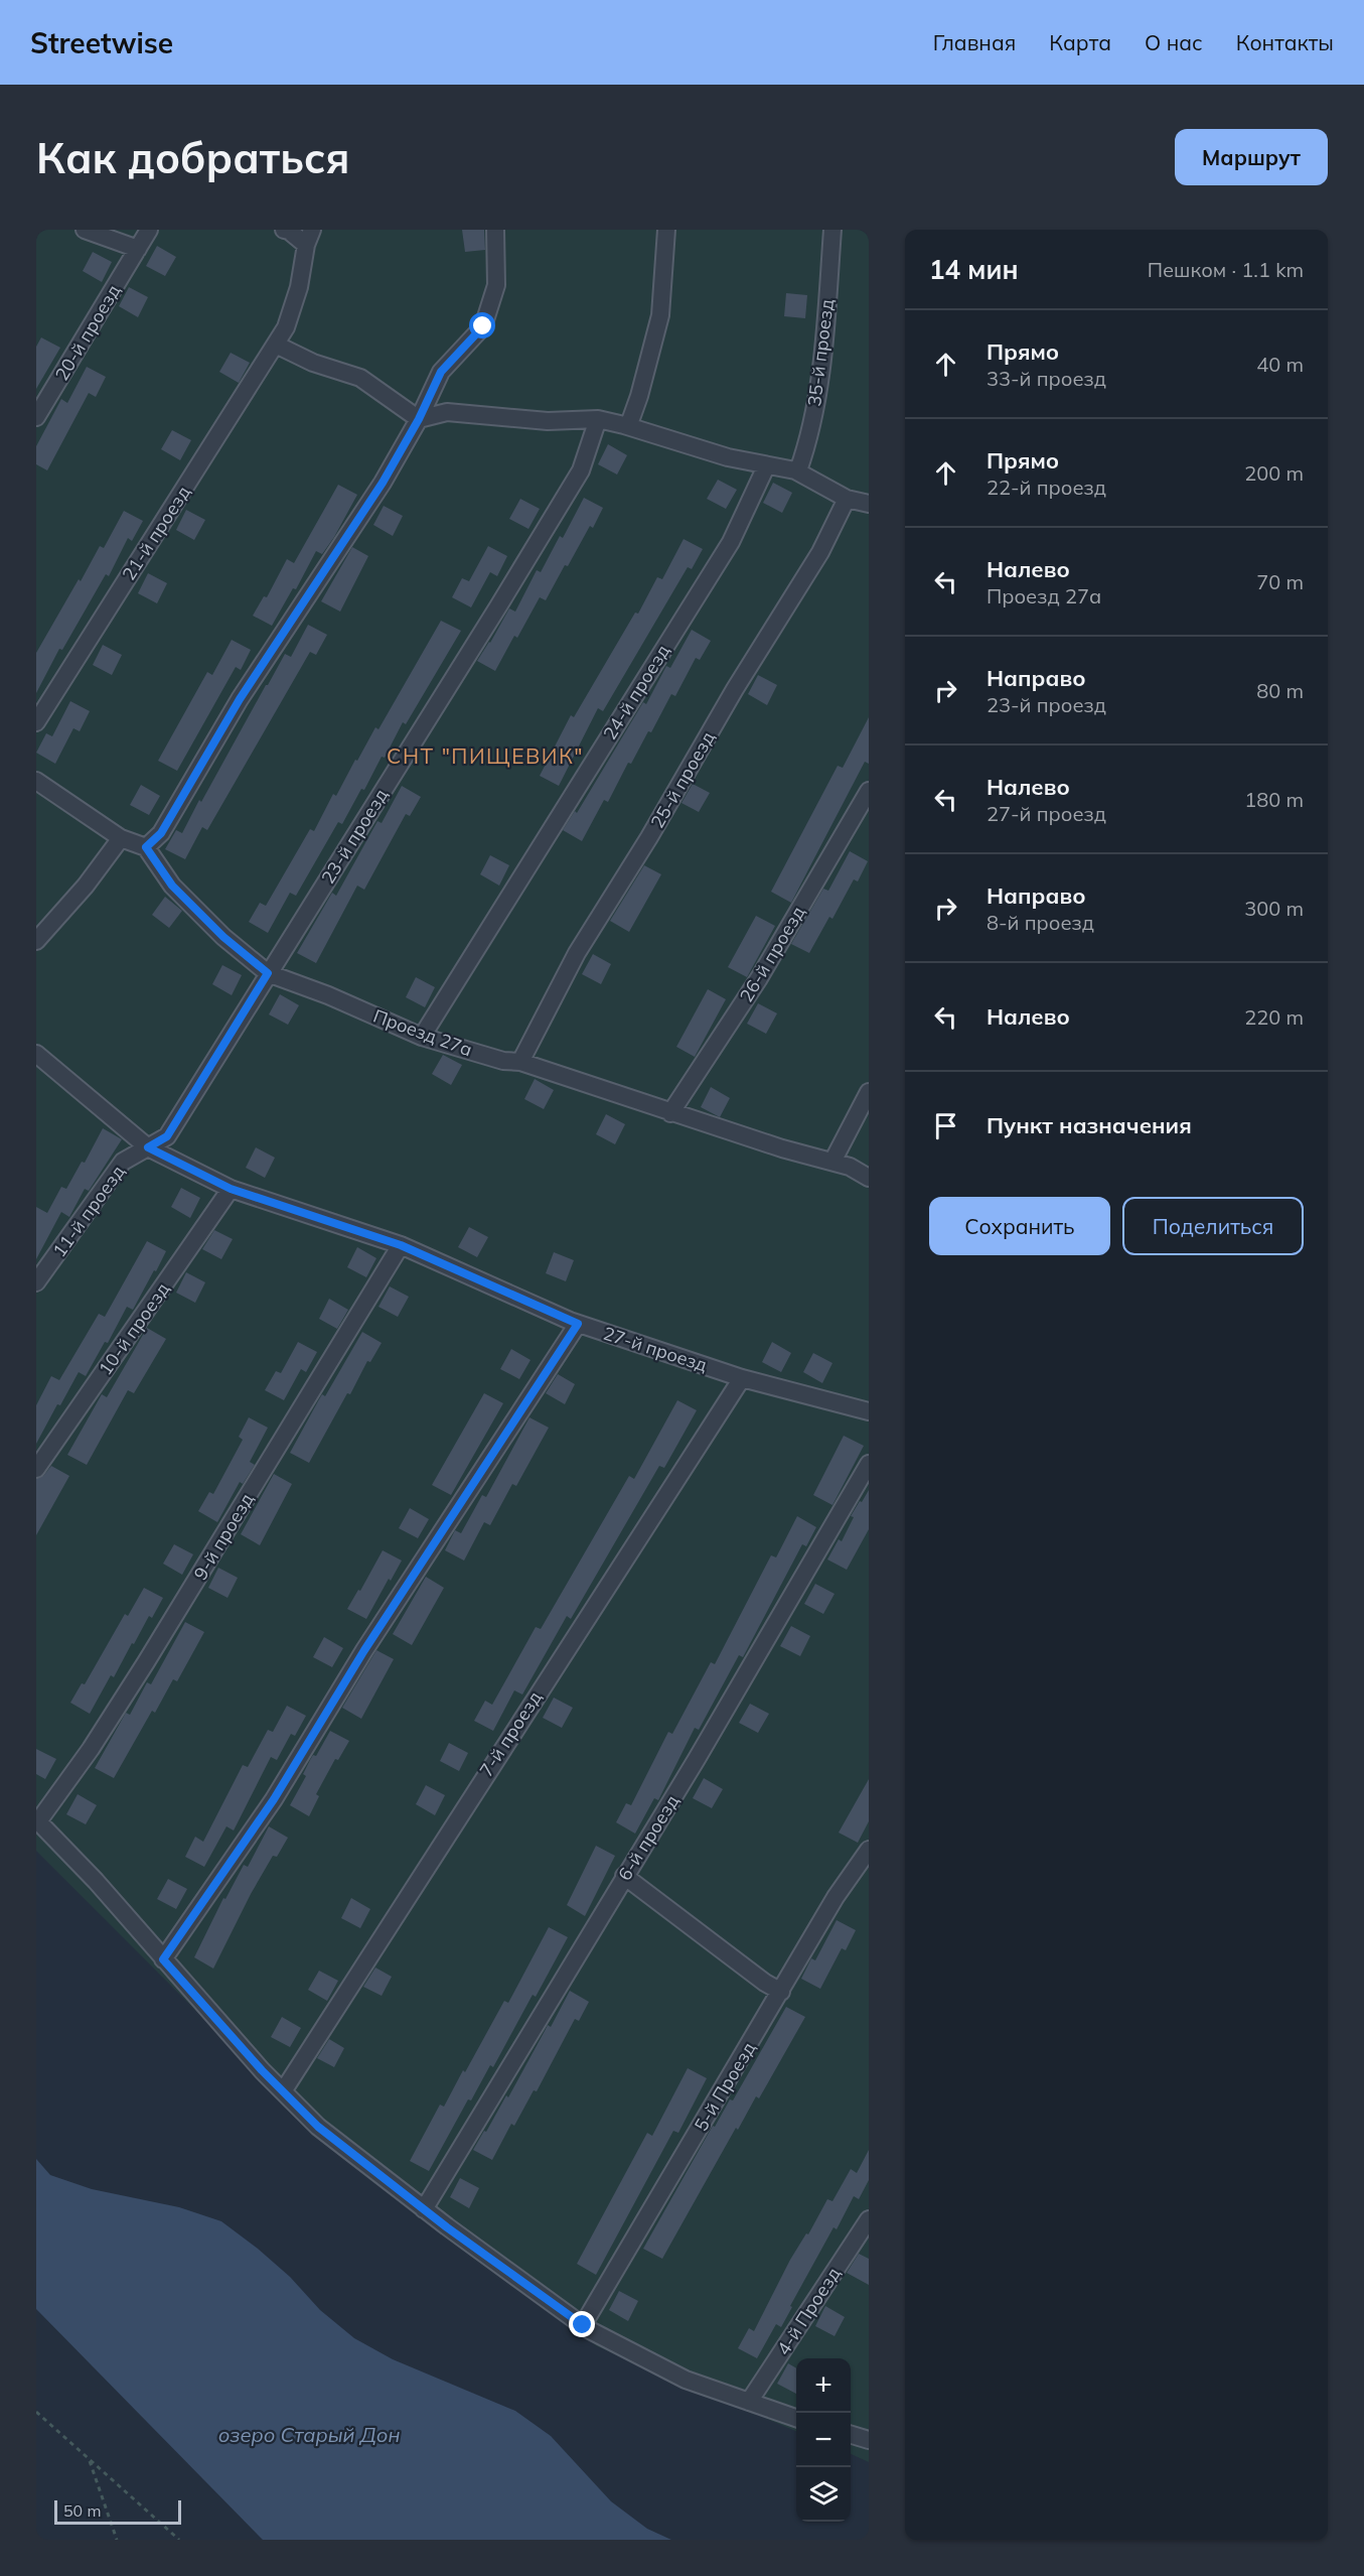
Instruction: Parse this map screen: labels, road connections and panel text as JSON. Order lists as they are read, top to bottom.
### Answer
{
  "streets": {
    "street": [
      "20-й проезд",
      "35-й проезд",
      "21-й проезд",
      "24-й проезд",
      "25-й проезд",
      "23-й проезд",
      "26-й проезд",
      "Проезд 27а",
      "11-й проезд",
      "10-й проезд",
      "27-й проезд",
      "9-й проезд",
      "7-й проезд",
      "6-й проезд",
      "5-й Проезд",
      "4-й Проезд"
    ]
  },
  "crossings": [
    ["24-й проезд", "Проезд 27а"],
    ["25-й проезд", "Проезд 27а"],
    ["23-й проезд", "Проезд 27а"],
    ["23-й проезд", "11-й проезд"],
    ["23-й проезд", "27-й проезд"],
    ["26-й проезд", "Проезд 27а"],
    ["11-й проезд", "27-й проезд"],
    ["10-й проезд", "27-й проезд"],
    ["27-й проезд", "9-й проезд"],
    ["27-й проезд", "7-й проезд"]
  ],
  "districts": ["СНТ \"ПИЩЕВИК\""],
  "water": ["озеро Старый Дон"],
  "scale_bar": "50 m",
  "page": {
    "header": "Streetwise",
    "nav": [
      "Главная",
      "Карта",
      "О нас",
      "Контакты"
    ],
    "buttons": [
      "Маршрут",
      ["Сохранить", "Поделиться"]
    ],
    "title": "Как добраться",
    "heading": ["14 мин", "Пешком · 1.1 km"],
    "list": [
      ["Прямо", "33-й проезд", "40 m"],
      ["Прямо", "22-й проезд", "200 m"],
      ["Налево", "Проезд 27а", "70 m"],
      ["Направо", "23-й проезд", "80 m"],
      ["Налево", "27-й проезд", "180 m"],
      ["Направо", "8-й проезд", "300 m"],
      ["Налево", "220 m"],
      "Пункт назначения"
    ],
    "map_buttons": ["+", "−"],
    "scale": "50 m"
  }
}
